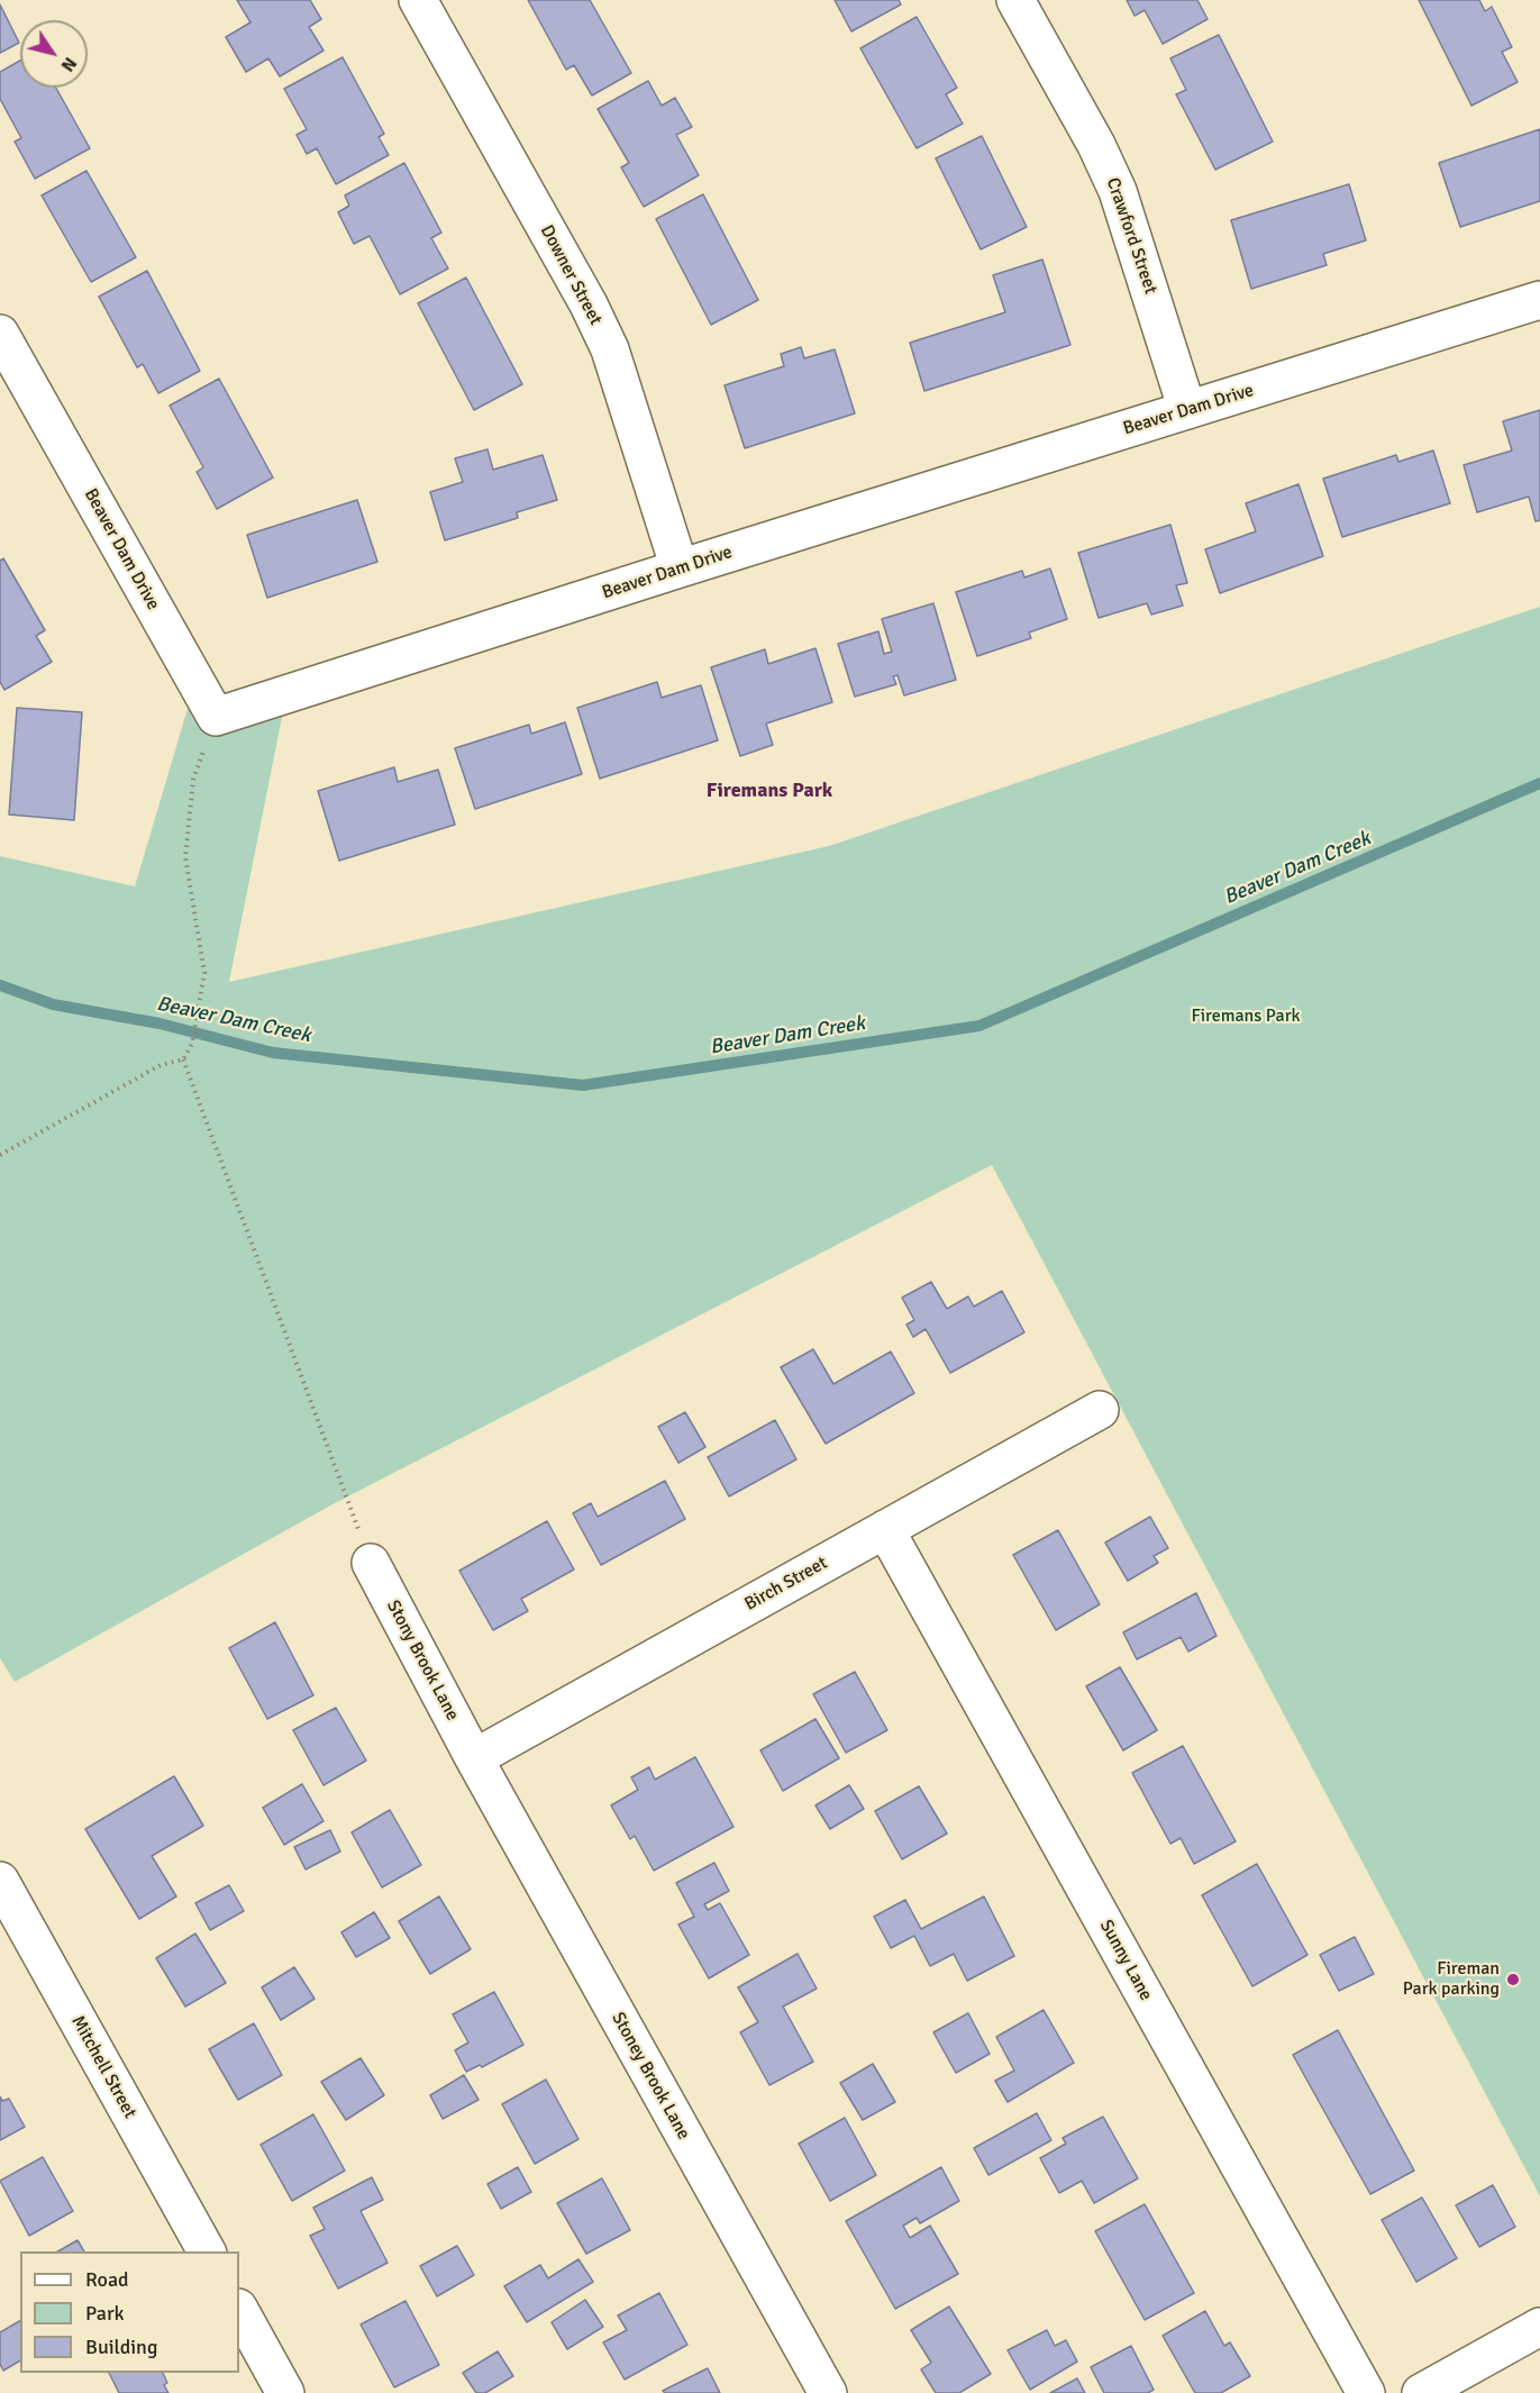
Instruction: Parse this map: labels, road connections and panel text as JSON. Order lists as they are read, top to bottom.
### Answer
{
  "streets": {
    "street": [
      "Crawford Street",
      "Downer Street",
      "Beaver Dam Drive",
      "Birch Street",
      "Stony Brook Lane",
      "Sunny Lane",
      "Mitchell Street",
      "Stoney Brook Lane"
    ]
  },
  "crossings": [
    ["Crawford Street", "Beaver Dam Drive"],
    ["Downer Street", "Beaver Dam Drive"],
    ["Birch Street", "Stony Brook Lane"],
    ["Birch Street", "Sunny Lane"],
    ["Birch Street", "Stoney Brook Lane"],
    ["Stony Brook Lane", "Stoney Brook Lane"]
  ],
  "districts": ["Firemans Park"],
  "water": ["Beaver Dam Creek"],
  "parks": ["Firemans Park"],
  "places": ["Fireman Park parking"],
  "legend": ["Road", "Park", "Building"],
  "north": "bottom right"
}
